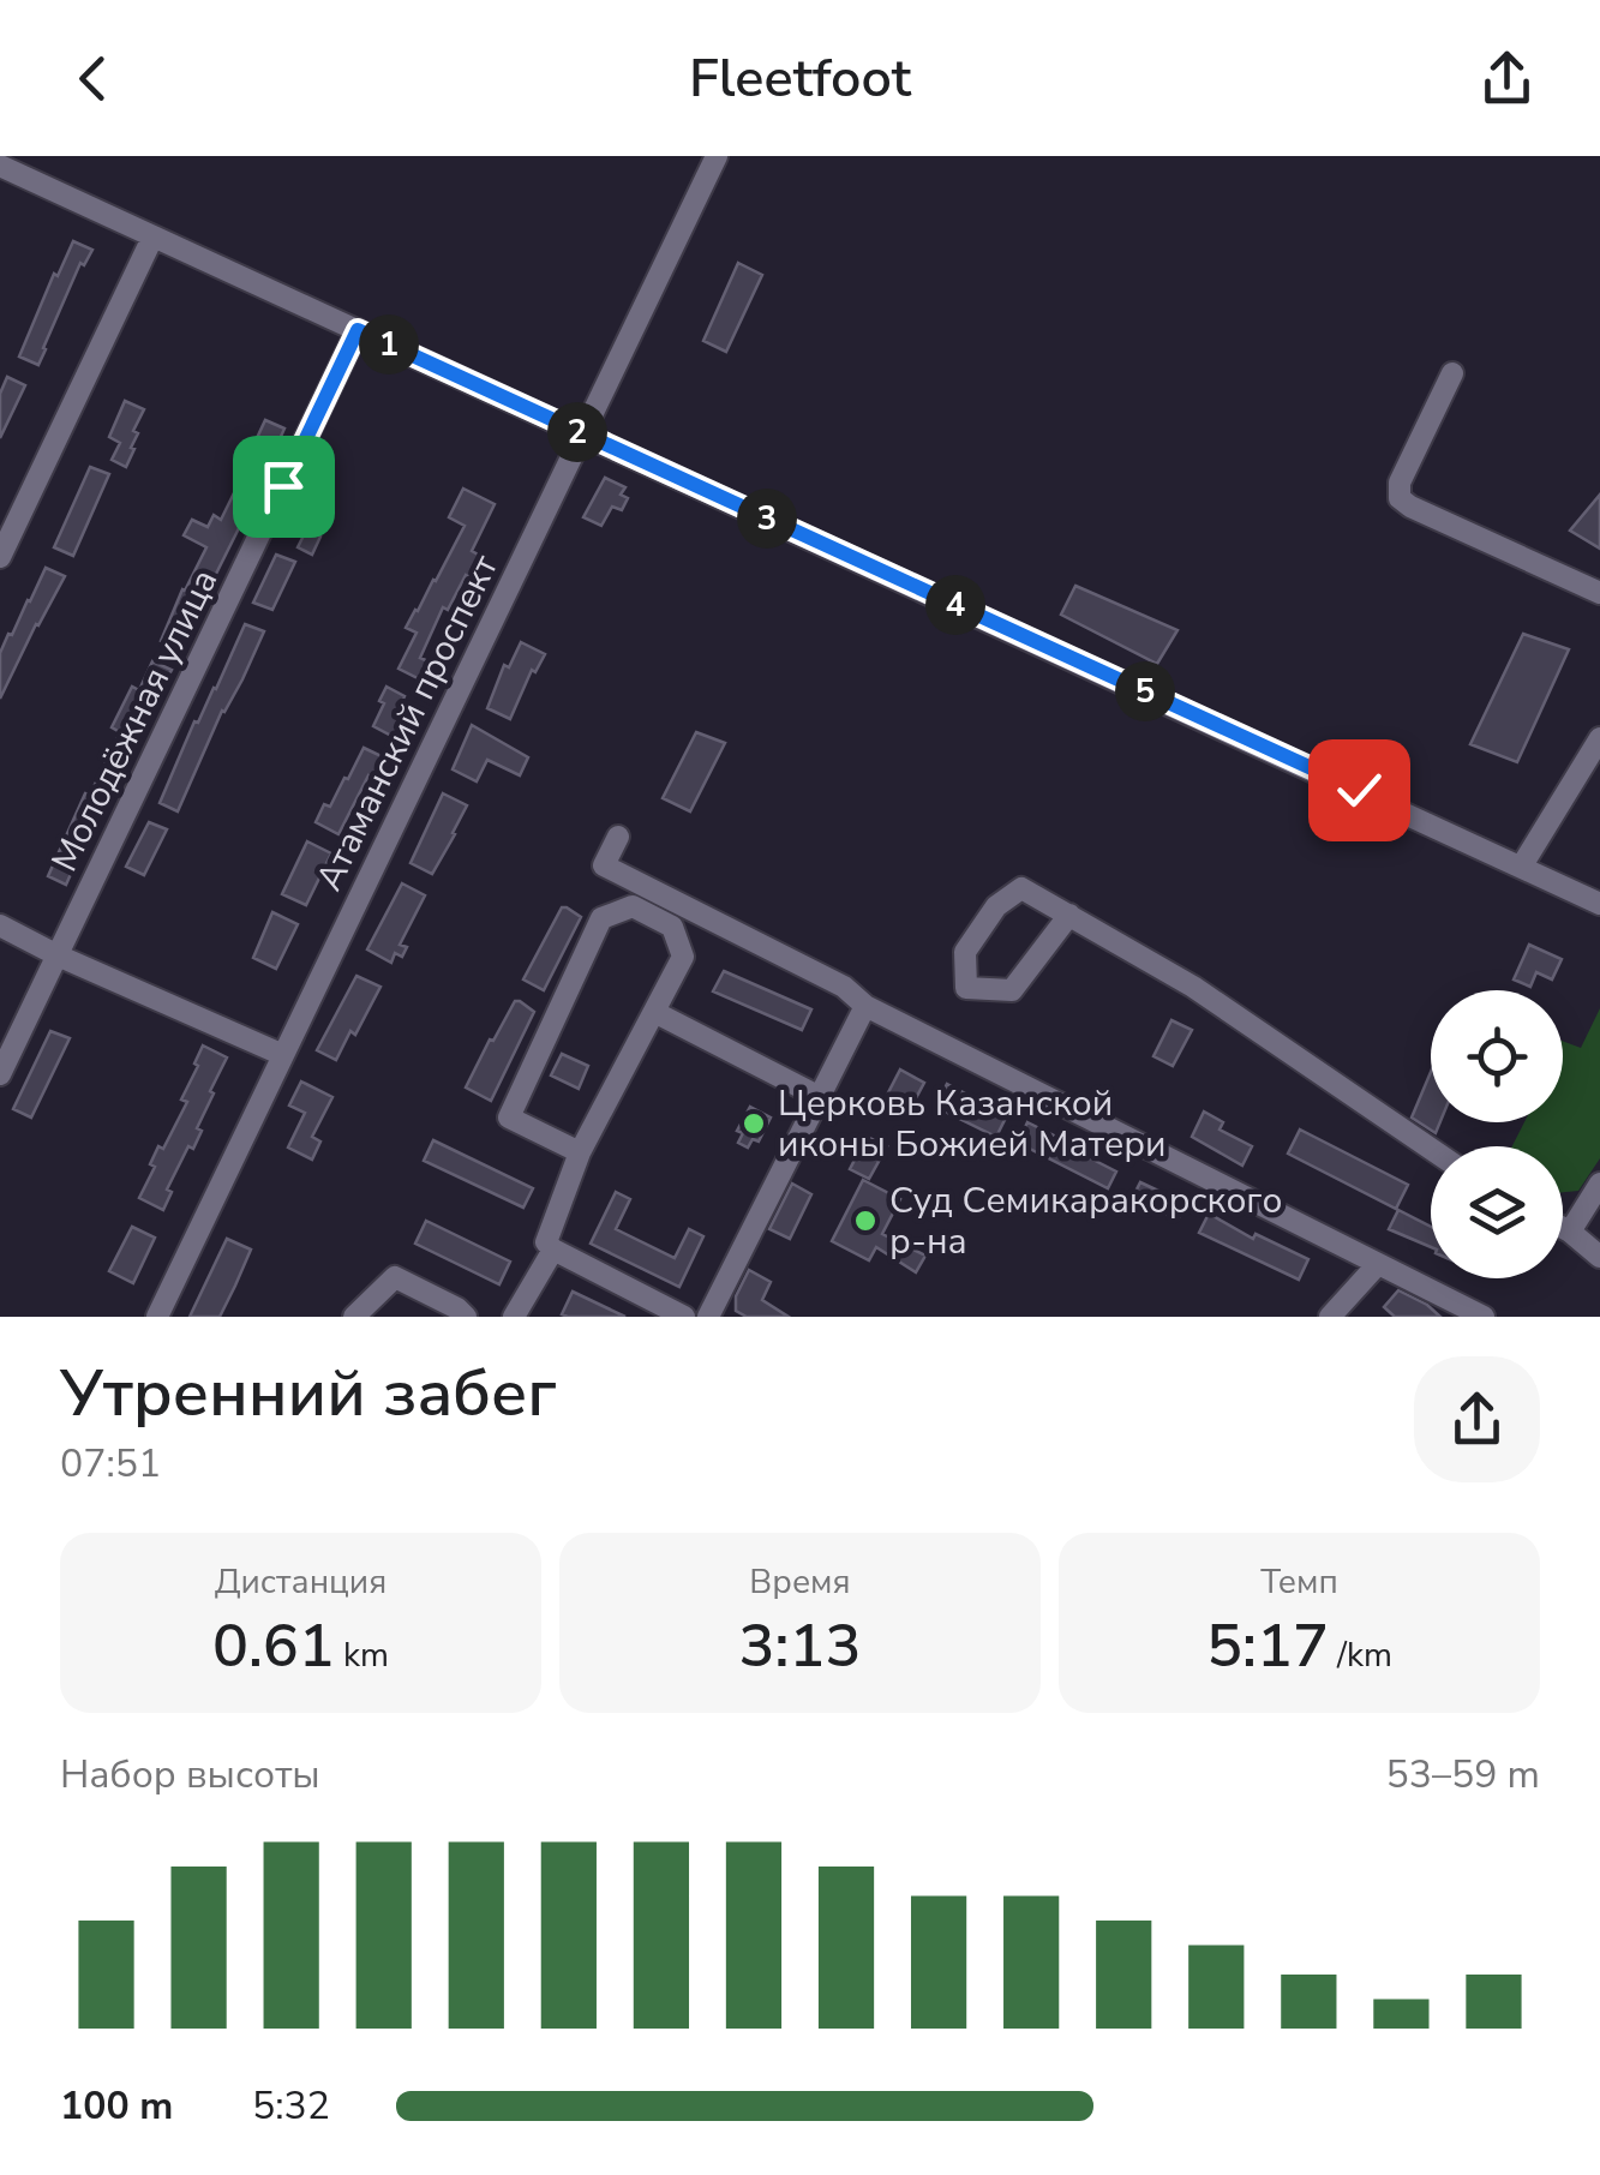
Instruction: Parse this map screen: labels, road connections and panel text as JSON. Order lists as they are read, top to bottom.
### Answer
{
  "streets": {
    "street": ["Молодёжная улица", "Атаманский проспект"]
  },
  "places": ["Церковь Казанской иконы Божией Матери", "Суд Семикаракорского р-на"],
  "page": {
    "header": "Fleetfoot",
    "pins": [
      "1",
      "2",
      "3",
      "4",
      "5"
    ],
    "heading": ["Утренний забег", "07:51"],
    "stats": [
      ["Дистанция", "0.61 km"],
      ["Время", "3:13"],
      ["Темп", "5:17 /km"]
    ],
    "chart": ["Набор высоты", "53–59 m"],
    "list": [
      {
        "name": "100 m",
        "note": "5:32"
      }
    ]
  }
}
